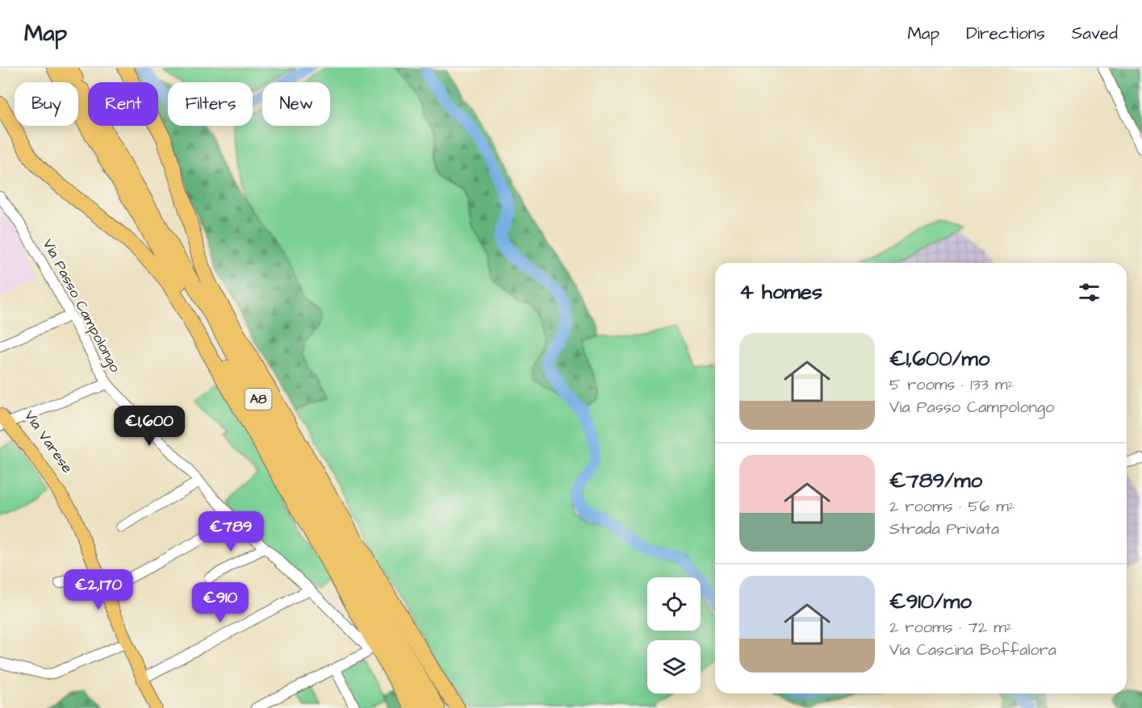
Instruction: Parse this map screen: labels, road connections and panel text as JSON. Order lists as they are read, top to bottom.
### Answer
{
  "streets": {
    "highway": ["A8"],
    "main road": ["Via Varese"],
    "street": ["Via Passo Campolongo"]
  },
  "page": {
    "header": "Map",
    "nav": ["Map", "Directions", "Saved"],
    "chip": [
      "Buy",
      "Rent",
      "Filters",
      "New"
    ],
    "heading": "4 homes",
    "list": [
      {
        "name": "€1,600/mo",
        "note": "5 rooms · 133 m² · Via Passo Campolongo"
      },
      {
        "name": "€789/mo",
        "note": "2 rooms · 56 m² · Strada Privata"
      },
      {
        "name": "€910/mo",
        "note": "2 rooms · 72 m² · Via Cascina Boffalora"
      }
    ],
    "price": [
      "€1,600",
      "€789",
      "€2,170",
      "€910"
    ]
  }
}
